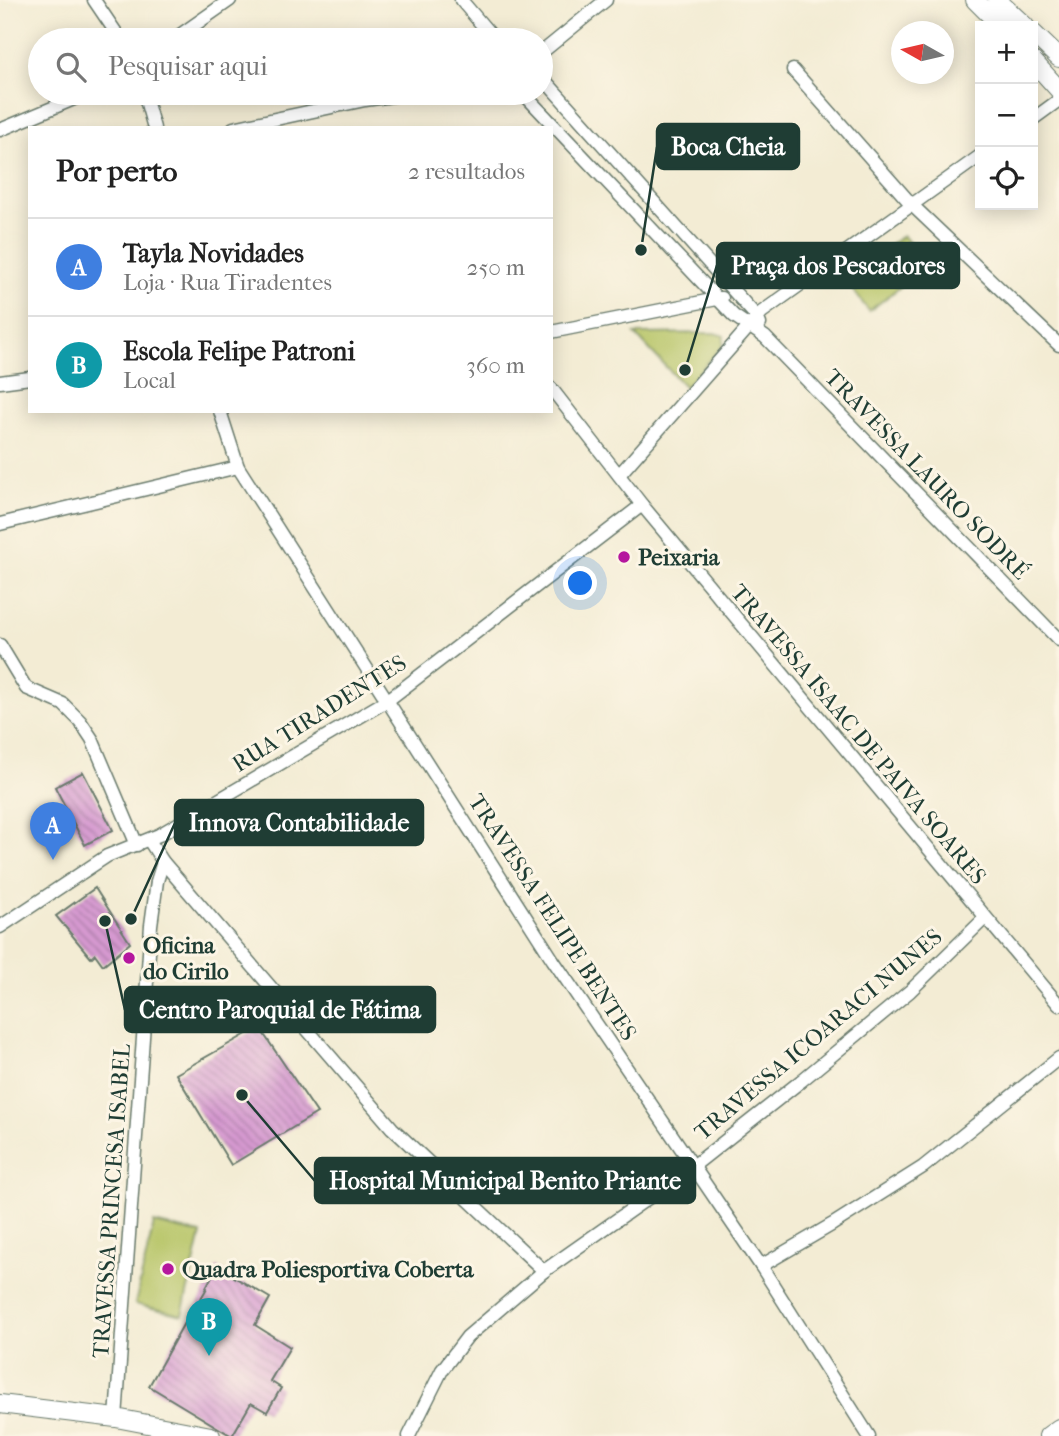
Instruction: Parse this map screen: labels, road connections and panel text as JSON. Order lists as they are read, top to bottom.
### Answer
{
  "streets": {
    "street": [
      "TRAVESSA LAURO SODRÉ",
      "RUA TIRADENTES",
      "TRAVESSA ISAAC DE PAIVA SOARES",
      "TRAVESSA FELIPE BENTES",
      "TRAVESSA ICOARACI NUNES",
      "TRAVESSA PRINCESA ISABEL"
    ]
  },
  "crossings": [
    ["RUA TIRADENTES", "TRAVESSA ISAAC DE PAIVA SOARES"],
    ["RUA TIRADENTES", "TRAVESSA FELIPE BENTES"],
    ["TRAVESSA ISAAC DE PAIVA SOARES", "TRAVESSA ICOARACI NUNES"],
    ["TRAVESSA FELIPE BENTES", "TRAVESSA ICOARACI NUNES"]
  ],
  "places": [
    "Boca Cheia",
    "Praça dos Pescadores",
    "Peixaria",
    "Innova Contabilidade",
    "Centro Paroquial de Fátima",
    "Oficina do Cirilo",
    "Hospital Municipal Benito Priante",
    "Quadra Poliesportiva Coberta"
  ],
  "north": "left",
  "page": {
    "map_buttons": ["+", "−"],
    "search": "Pesquisar aqui",
    "heading": ["Por perto", "2 resultados"],
    "list": [
      {
        "mark": "A",
        "name": "Tayla Novidades",
        "note": "Loja · Rua Tiradentes",
        "value": "250 m"
      },
      {
        "mark": "B",
        "name": "Escola Felipe Patroni",
        "note": "Local",
        "value": "360 m"
      }
    ],
    "pins": ["A", "B"]
  }
}
